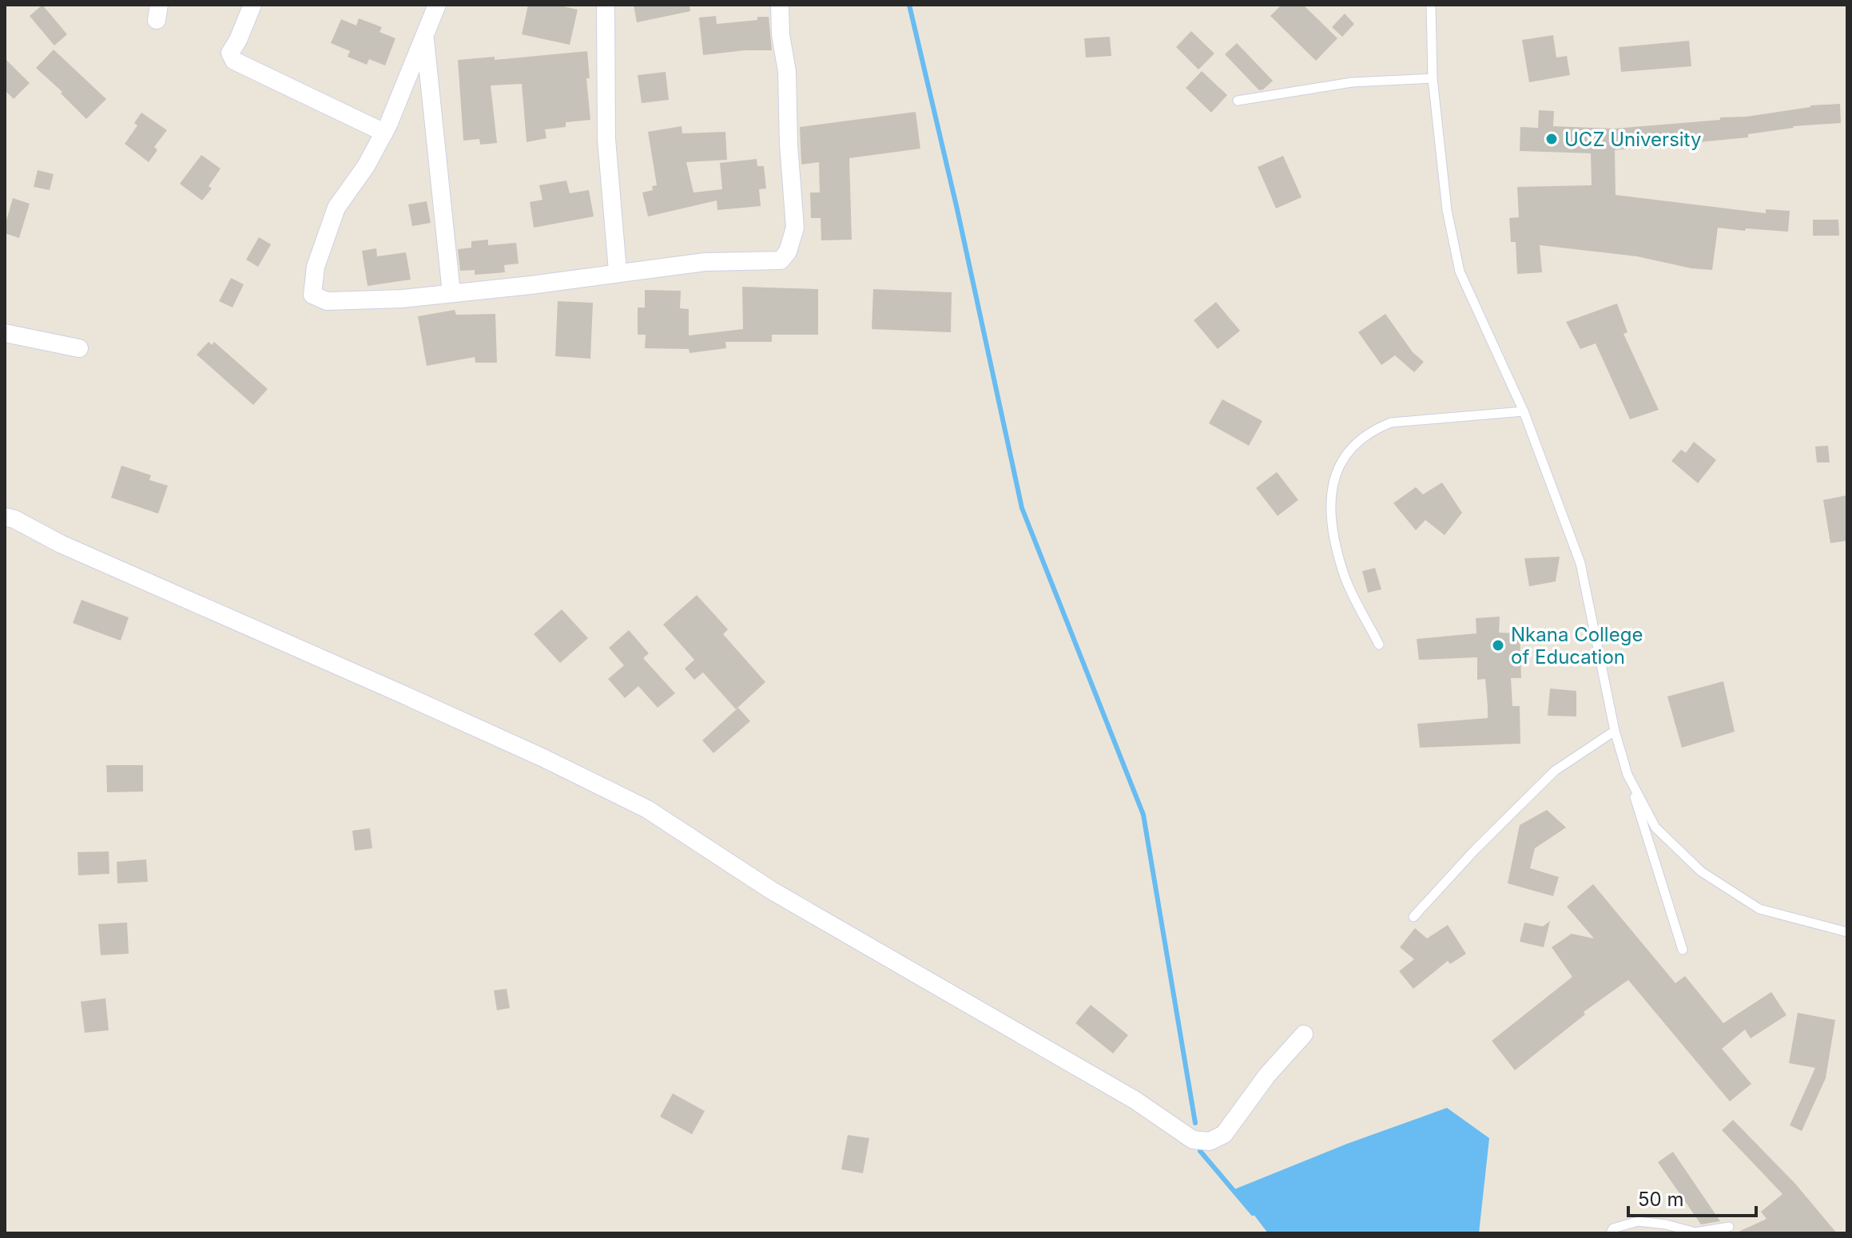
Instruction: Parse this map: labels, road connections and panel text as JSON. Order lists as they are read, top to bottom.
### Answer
{
  "places": ["UCZ University", "Nkana College of Education"],
  "scale_bar": "50 m"
}
